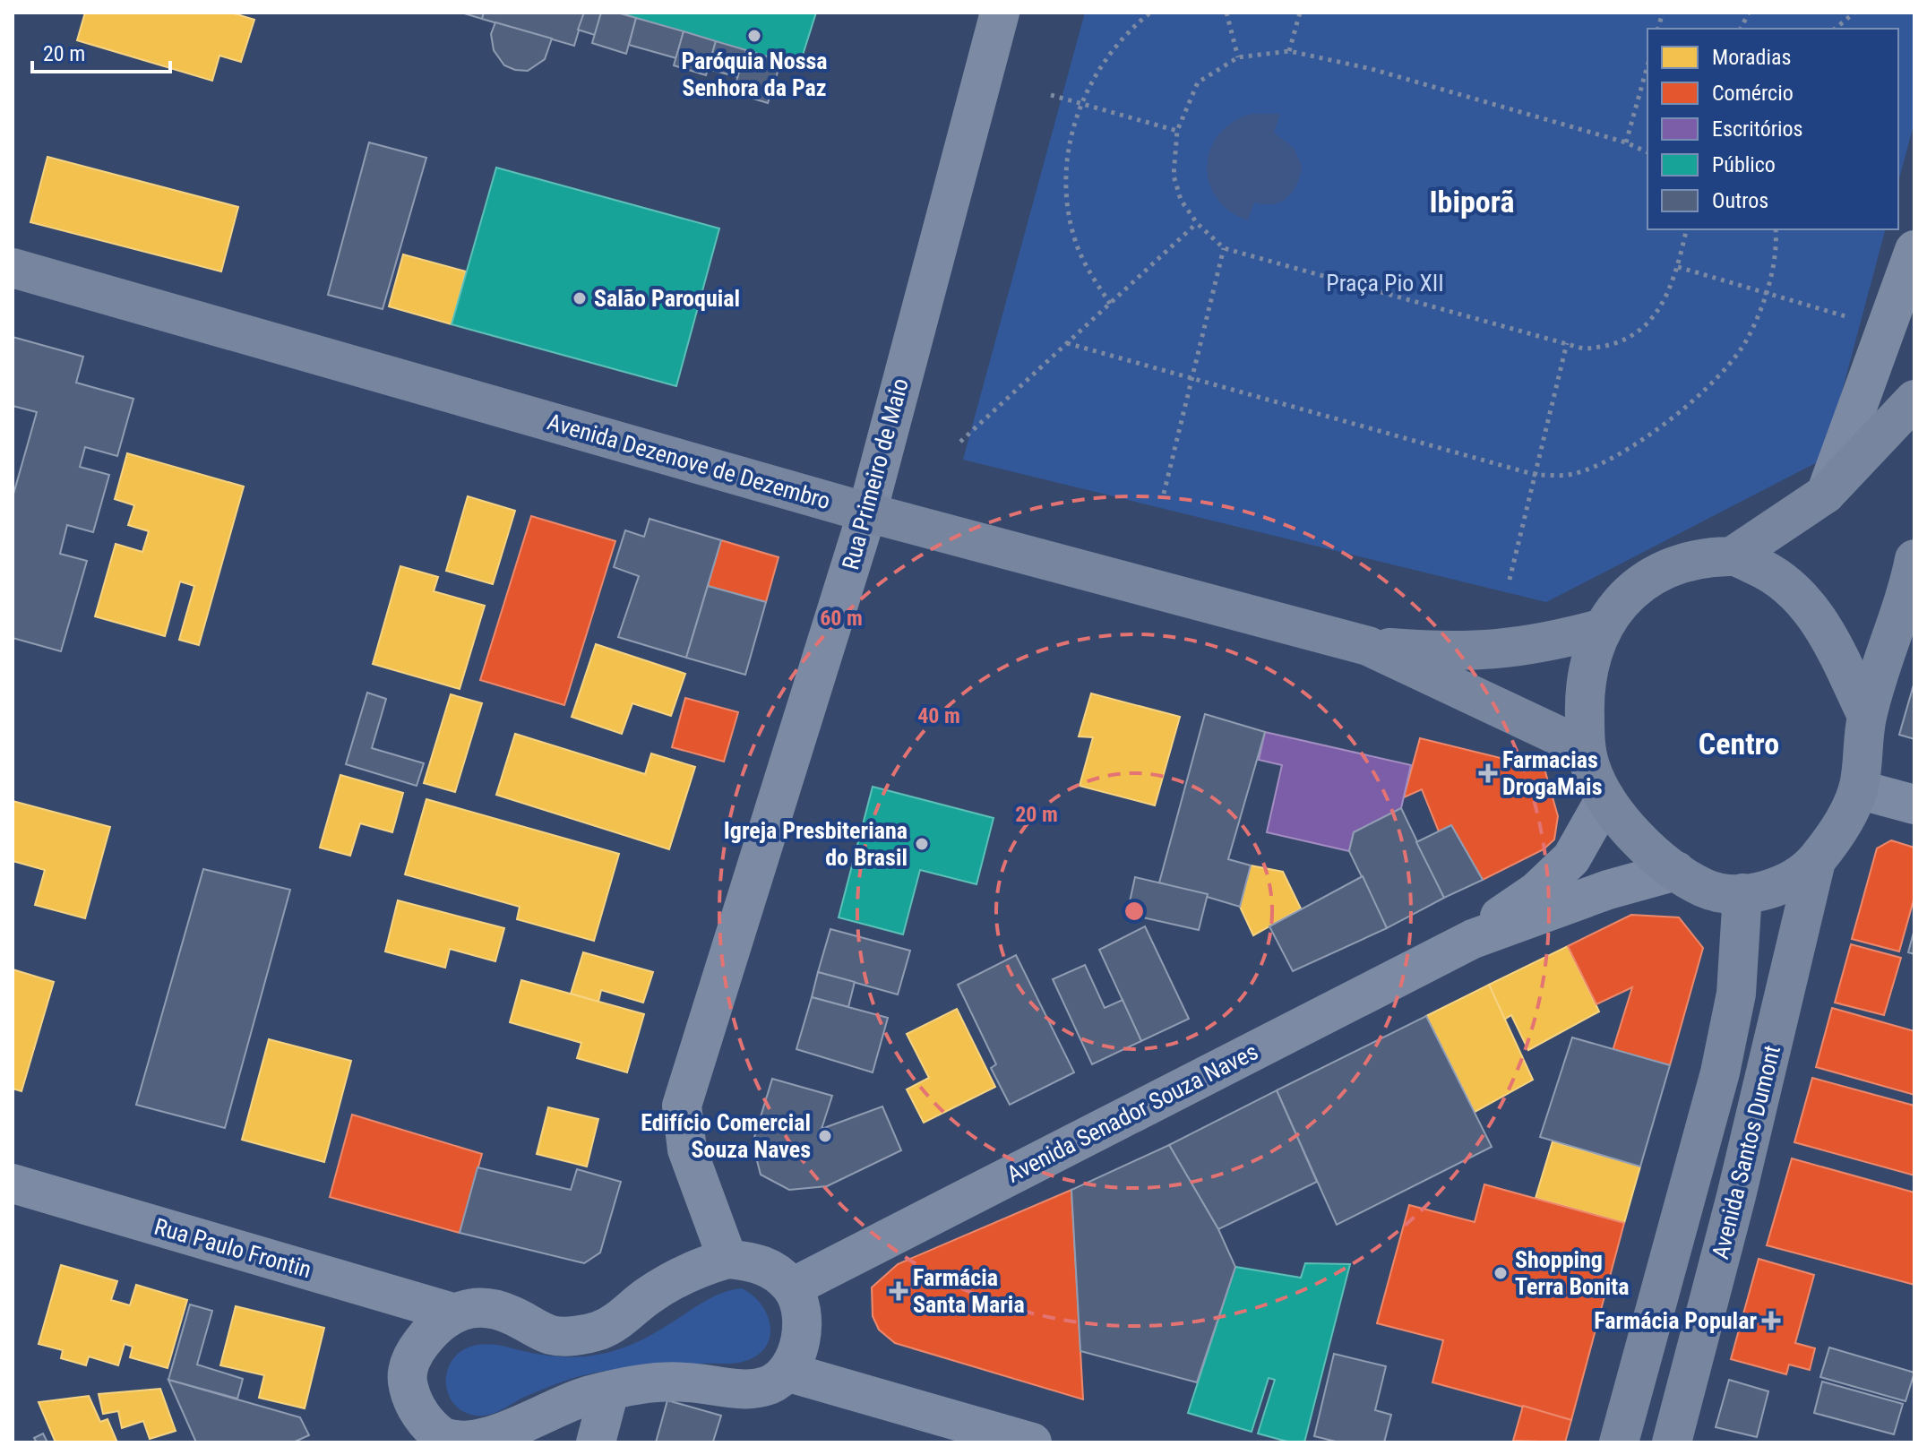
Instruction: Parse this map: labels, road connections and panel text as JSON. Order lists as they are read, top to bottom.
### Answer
{
  "streets": {
    "main road": ["Avenida Dezenove de Dezembro", "Avenida Santos Dumont"],
    "street": ["Rua Primeiro de Maio", "Avenida Senador Souza Naves", "Rua Paulo Frontin"]
  },
  "crossings": [
    ["Avenida Dezenove de Dezembro", "Rua Primeiro de Maio"]
  ],
  "districts": ["Ibiporã", "Centro"],
  "parks": ["Praça Pio XII"],
  "places": {
    "other": [
      "Paróquia Nossa Senhora da Paz",
      "Salão Paroquial",
      "Igreja Presbiteriana do Brasil",
      "Edifício Comercial Souza Naves",
      "Shopping Terra Bonita"
    ],
    "health": ["Farmacias DrogaMais", "Farmácia Santa Maria", "Farmácia Popular"]
  },
  "legend": [
    "Moradias",
    "Comércio",
    "Escritórios",
    "Público",
    "Outros"
  ],
  "scale_bar": "20 m",
  "rings": ["60 m", "40 m", "20 m"]
}
